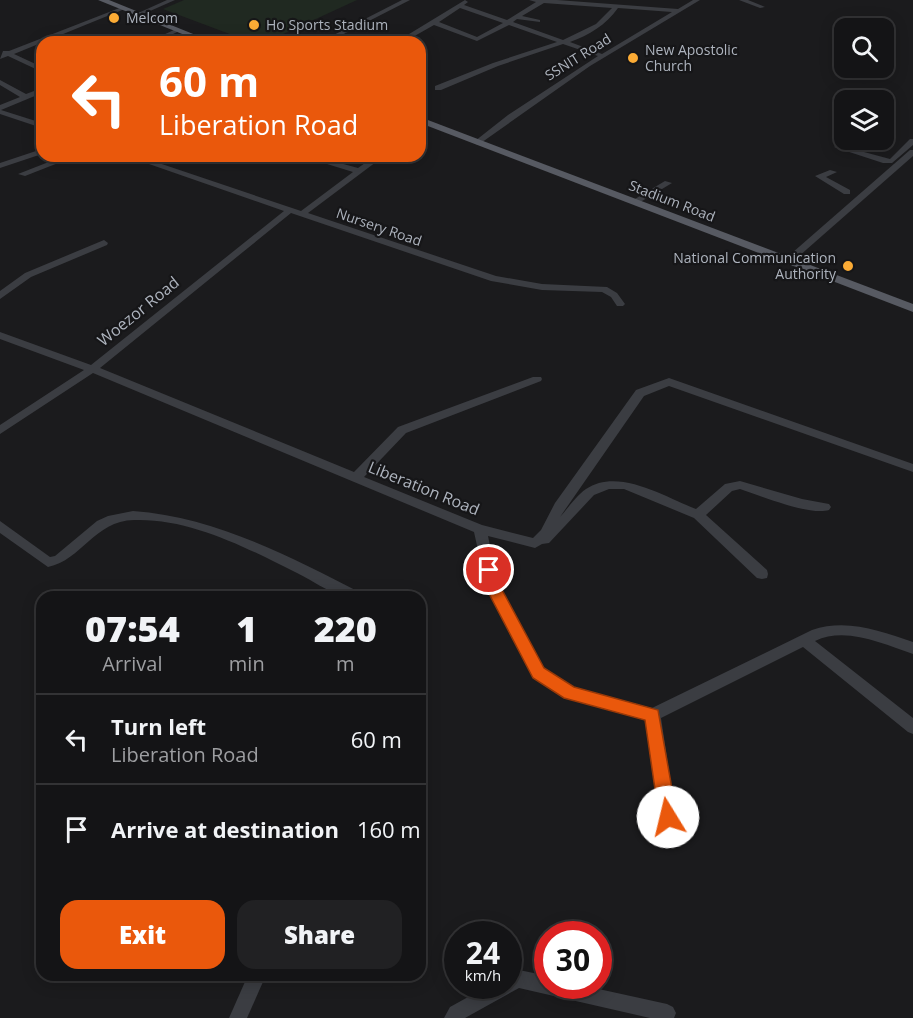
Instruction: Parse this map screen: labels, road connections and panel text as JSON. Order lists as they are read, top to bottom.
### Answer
{
  "streets": {
    "main road": ["Stadium Road"],
    "street": [
      "SSNIT Road",
      "Nursery Road",
      "Woezor Road",
      "Liberation Road"
    ]
  },
  "crossings": [
    ["SSNIT Road", "Stadium Road"],
    ["Nursery Road", "Woezor Road"],
    ["Woezor Road", "Liberation Road"]
  ],
  "places": [
    "Melcom",
    "Ho Sports Stadium",
    "New Apostolic Church",
    "National Communication Authority"
  ],
  "page": {
    "turn": ["60 m", "Liberation Road"],
    "eta": [
      "07:54",
      "Arrival",
      "1",
      "min",
      "220",
      "m"
    ],
    "list": [
      {
        "name": "Turn left",
        "note": "Liberation Road",
        "value": "60 m"
      },
      {
        "name": "Arrive at destination",
        "value": "160 m"
      }
    ],
    "buttons": ["Exit", "Share"],
    "speed": "24 km/h",
    "limit": "30"
  }
}
